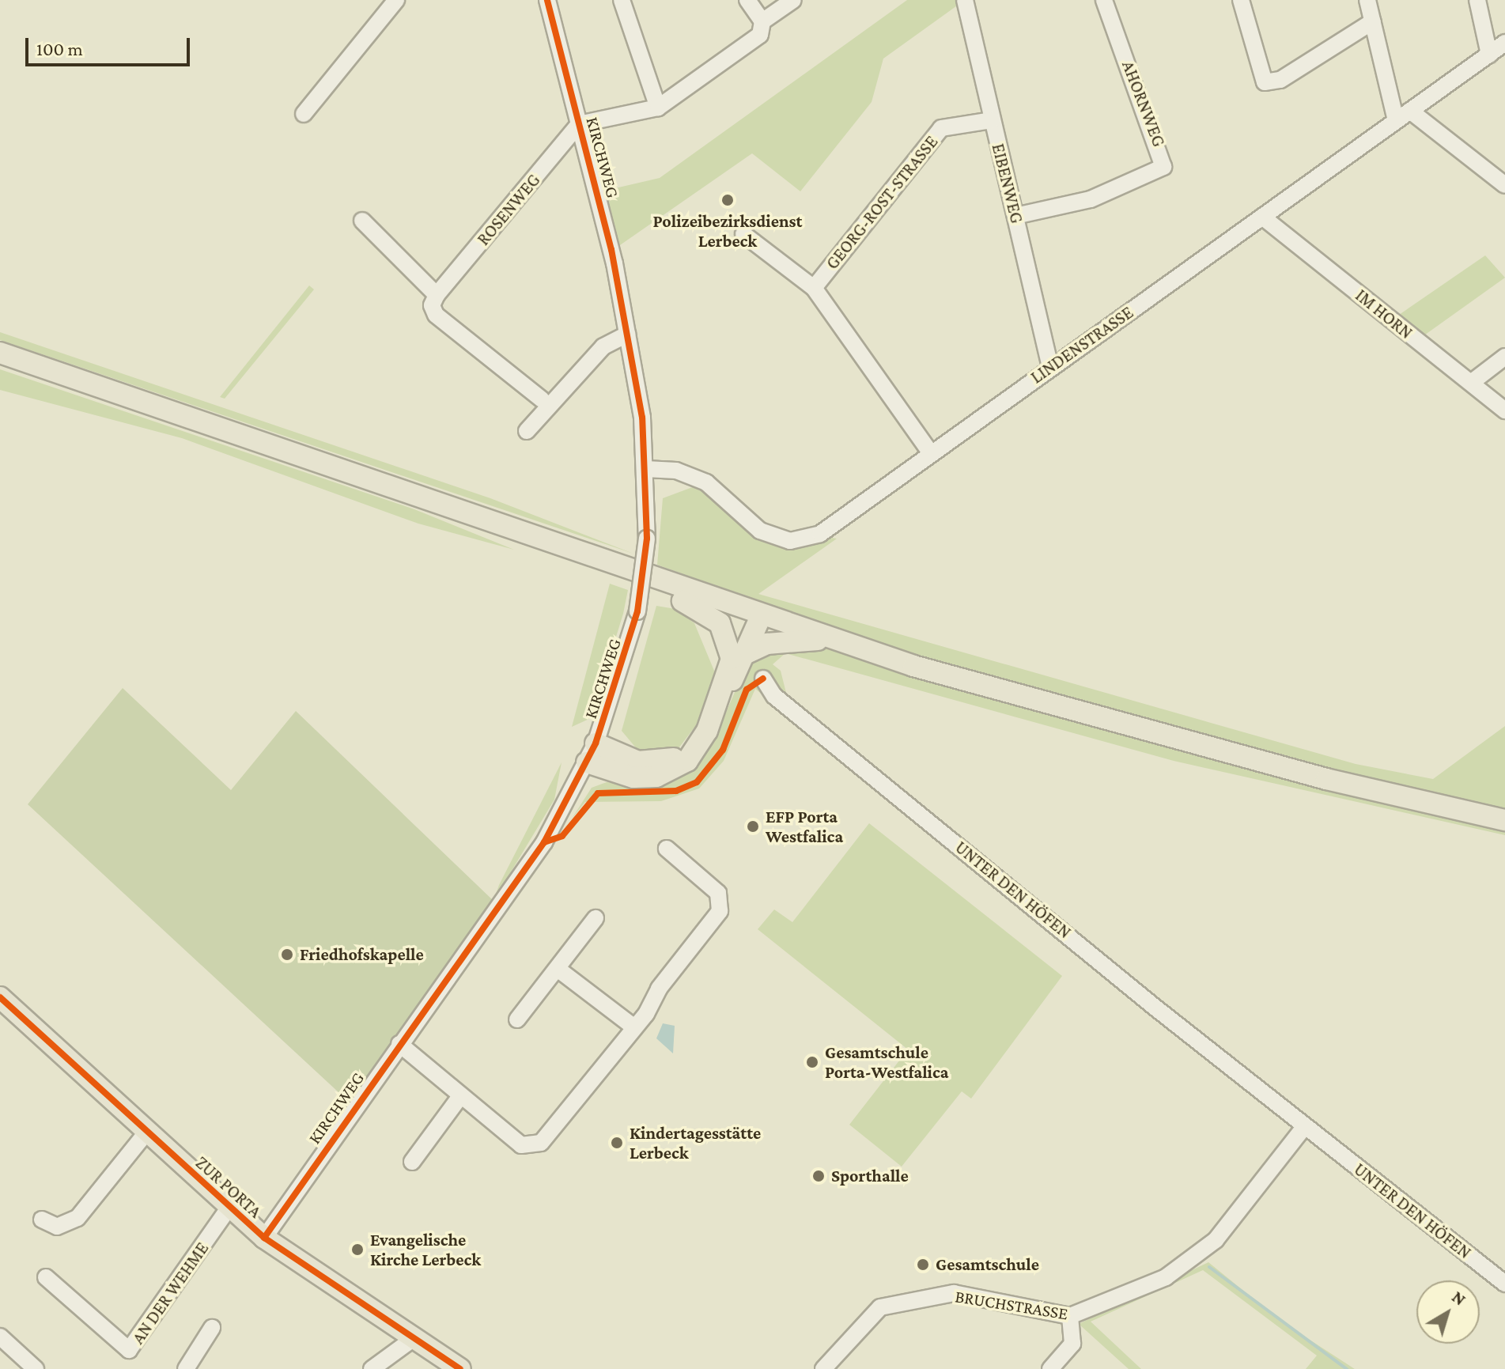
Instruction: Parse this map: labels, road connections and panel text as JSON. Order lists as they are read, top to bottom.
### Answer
{
  "streets": {
    "main road": ["ZUR PORTA"],
    "street": [
      "AHORNWEG",
      "KIRCHWEG",
      "EIBENWEG",
      "GEORG-ROST-STRASSE",
      "ROSENWEG",
      "IM HORN",
      "LINDENSTRASSE",
      "UNTER DEN HÖFEN",
      "AN DER WEHME",
      "BRUCHSTRASSE"
    ]
  },
  "crossings": [
    ["AHORNWEG", "EIBENWEG"],
    ["KIRCHWEG", "ROSENWEG"],
    ["KIRCHWEG", "LINDENSTRASSE"],
    ["KIRCHWEG", "ZUR PORTA"],
    ["EIBENWEG", "GEORG-ROST-STRASSE"],
    ["EIBENWEG", "LINDENSTRASSE"],
    ["GEORG-ROST-STRASSE", "LINDENSTRASSE"],
    ["IM HORN", "LINDENSTRASSE"],
    ["UNTER DEN HÖFEN", "BRUCHSTRASSE"],
    ["ZUR PORTA", "AN DER WEHME"]
  ],
  "places": [
    "Polizeibezirksdienst Lerbeck",
    "EFP Porta Westfalica",
    "Friedhofskapelle",
    "Gesamtschule Porta-Westfalica",
    "Kindertagesstätte Lerbeck",
    "Sporthalle",
    "Evangelische Kirche Lerbeck",
    "Gesamtschule"
  ],
  "scale_bar": "100 m",
  "north": "top right"
}
